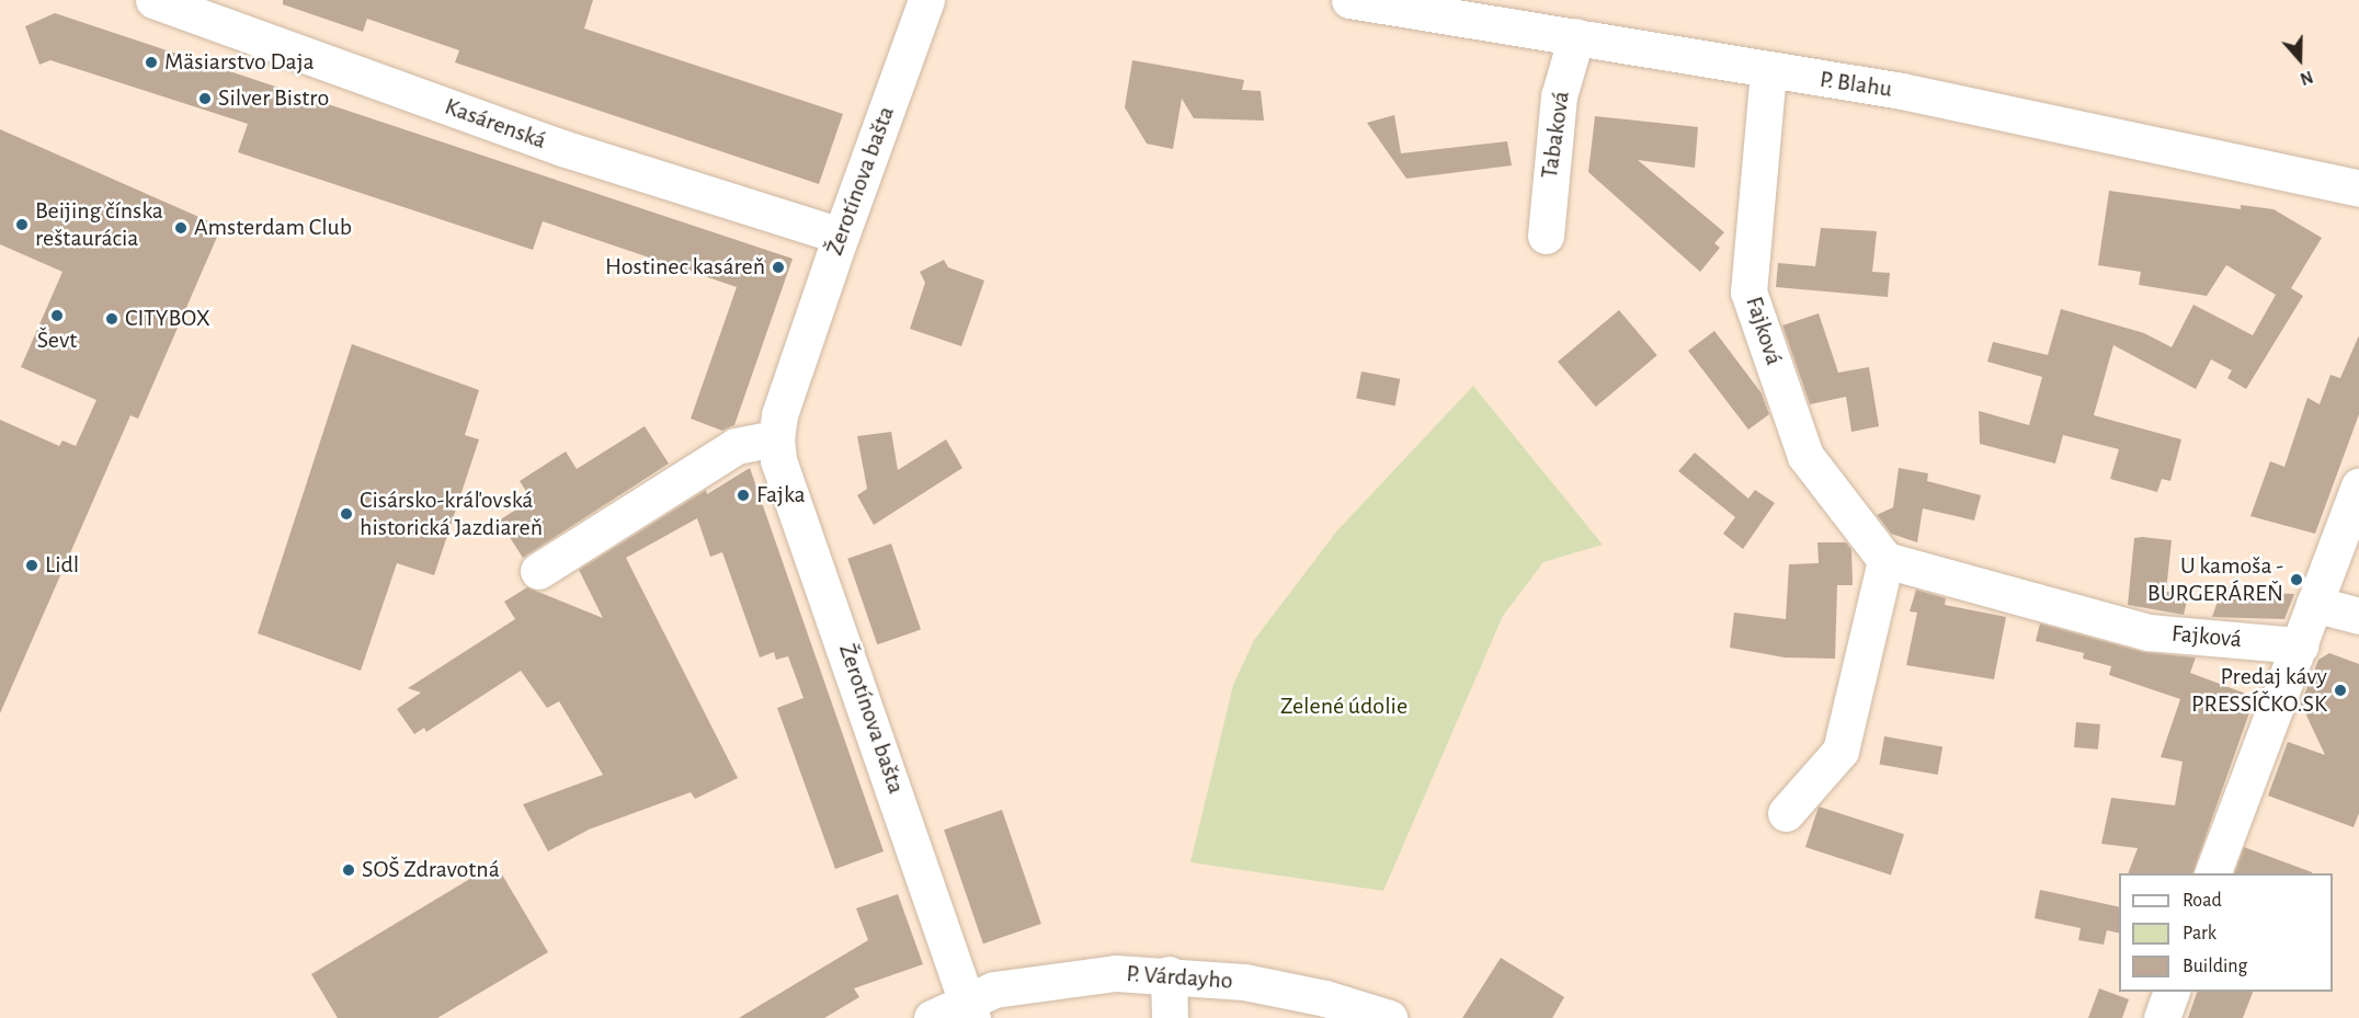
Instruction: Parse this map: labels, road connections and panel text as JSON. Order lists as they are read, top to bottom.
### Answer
{
  "streets": {
    "street": [
      "P. Blahu",
      "Kasárenská",
      "Tabaková",
      "Žerotínova bašta",
      "Fajková",
      "P. Várdayho"
    ]
  },
  "crossings": [
    ["P. Blahu", "Tabaková"],
    ["P. Blahu", "Fajková"],
    ["Kasárenská", "Žerotínova bašta"],
    ["Žerotínova bašta", "P. Várdayho"]
  ],
  "parks": ["Zelené údolie"],
  "places": [
    "Mäsiarstvo Daja",
    "Silver Bistro",
    "Beijing čínska reštaurácia",
    "Amsterdam Club",
    "Hostinec kasáreň",
    "Ševt",
    "CITYBOX",
    "Fajka",
    "Cisársko-kráľovská historická Jazdiareň",
    "Lidl",
    "U kamoša - BURGERÁREŇ",
    "Predaj kávy PRESSÍČKO.SK",
    "SOŠ Zdravotná"
  ],
  "legend": ["Road", "Park", "Building"],
  "north": "bottom"
}
